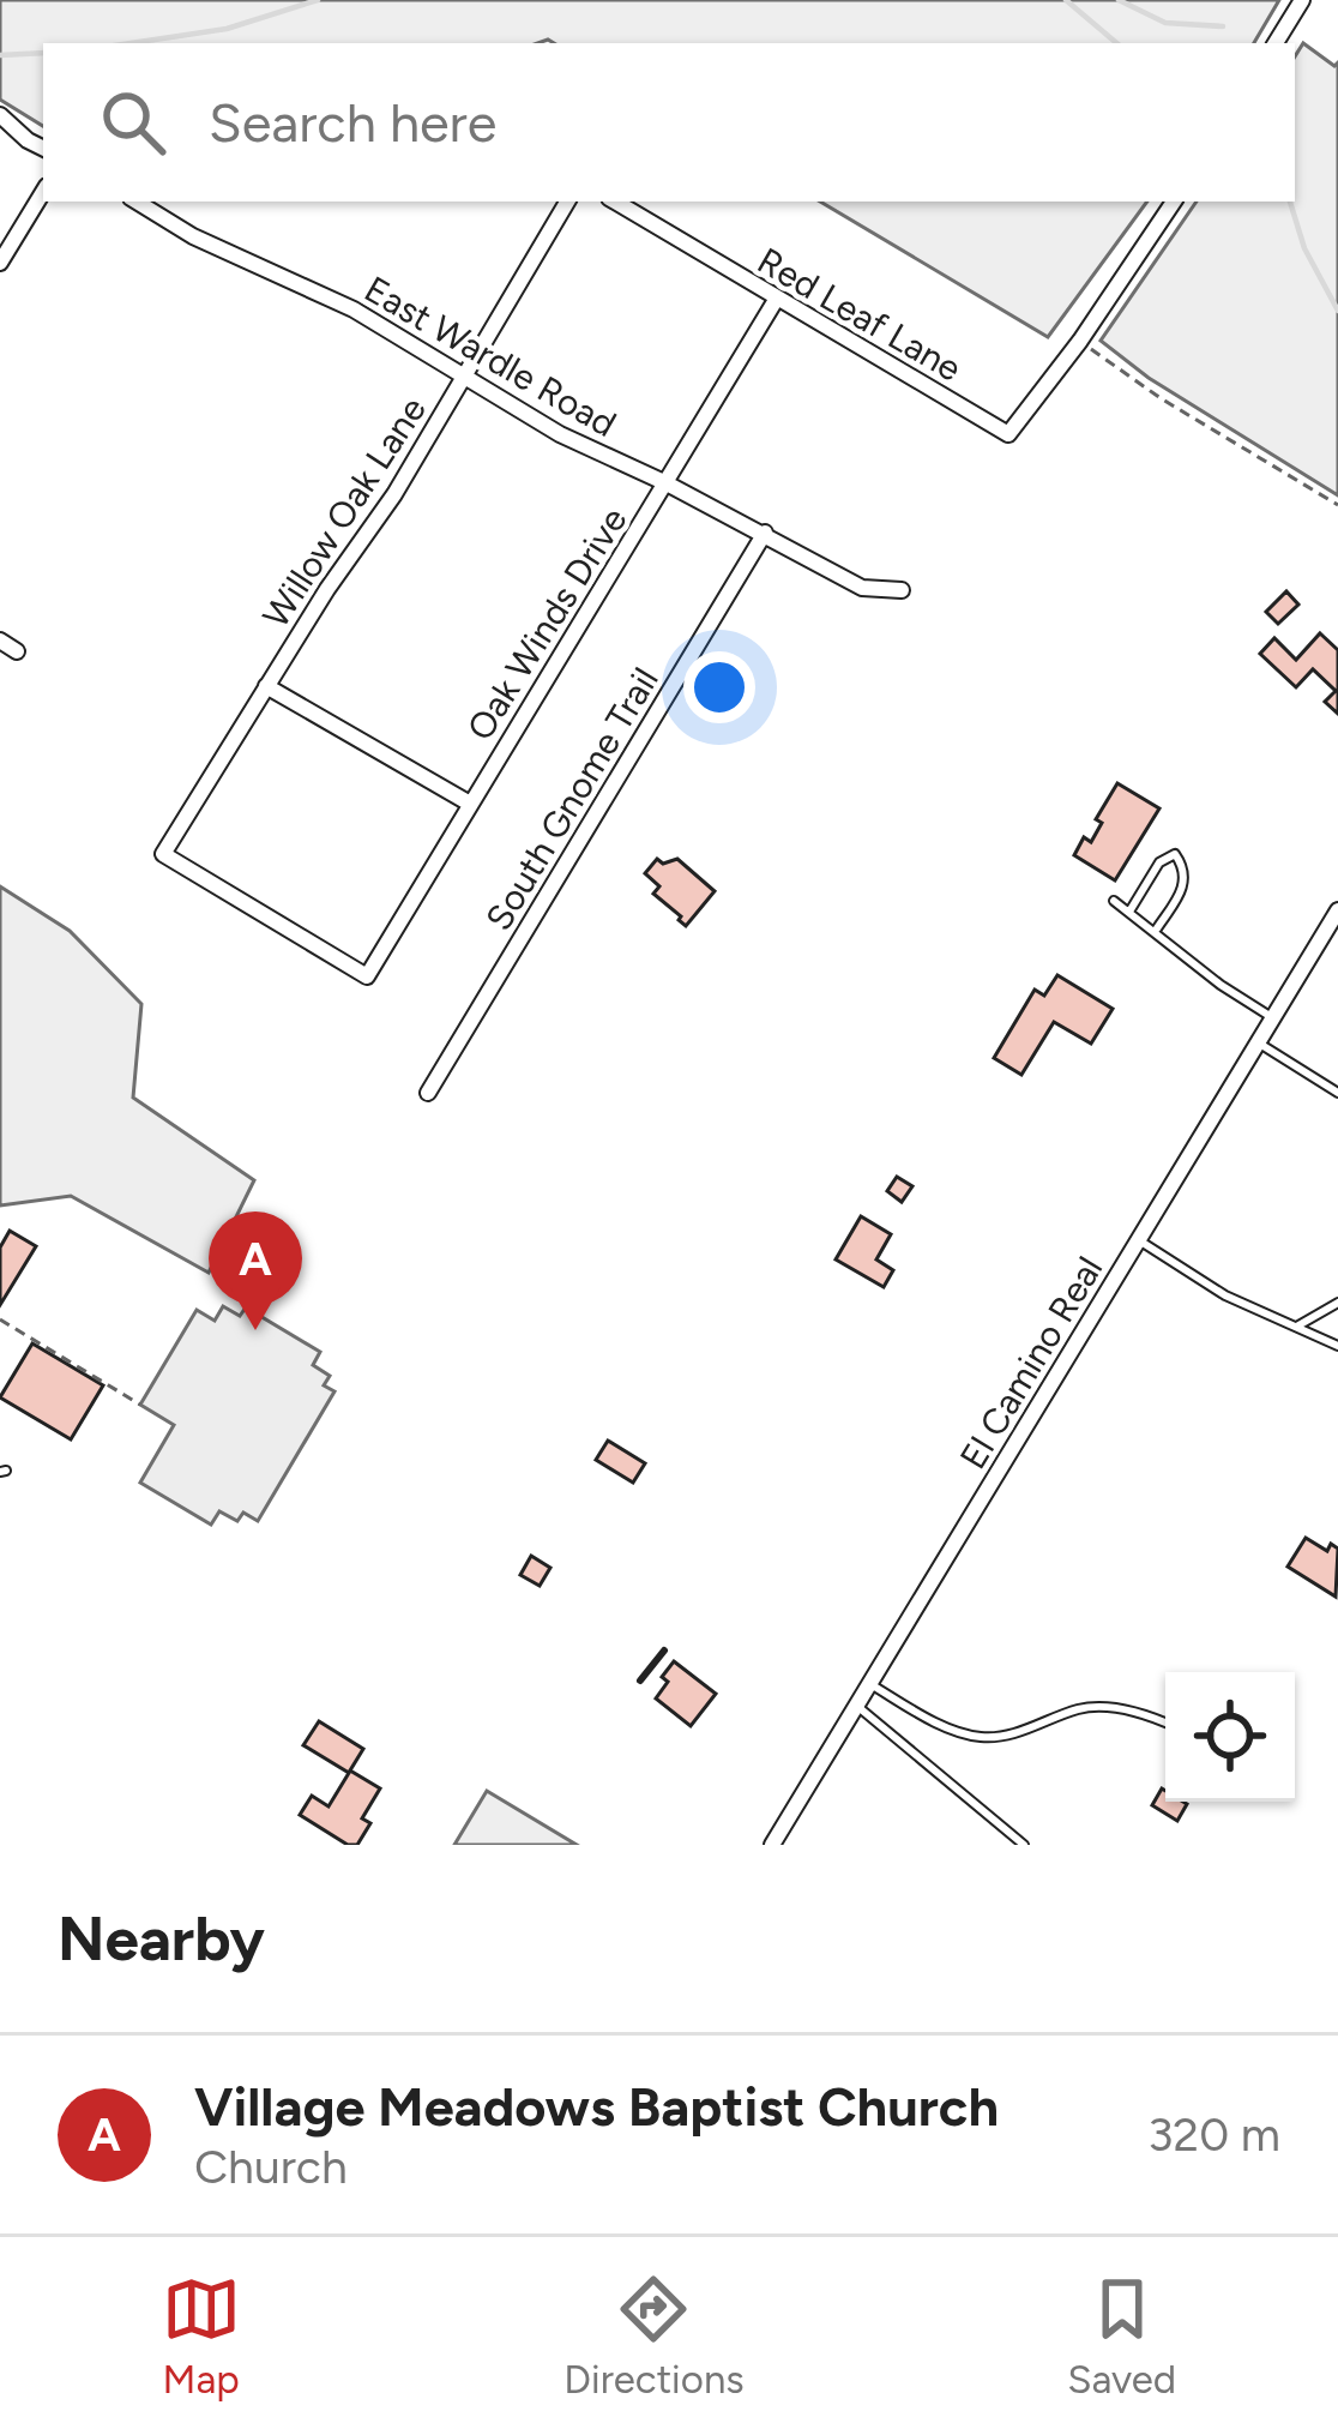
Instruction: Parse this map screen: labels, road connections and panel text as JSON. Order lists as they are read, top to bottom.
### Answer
{
  "streets": {
    "street": [
      "Red Leaf Lane",
      "East Wardle Road",
      "Willow Oak Lane",
      "Oak Winds Drive",
      "South Gnome Trail",
      "El Camino Real"
    ]
  },
  "crossings": [
    ["Red Leaf Lane", "Oak Winds Drive"],
    ["East Wardle Road", "Willow Oak Lane"],
    ["East Wardle Road", "Oak Winds Drive"],
    ["East Wardle Road", "South Gnome Trail"],
    ["Willow Oak Lane", "Oak Winds Drive"]
  ],
  "page": {
    "search": "Search here",
    "pins": "A",
    "heading": "Nearby",
    "list": [
      {
        "mark": "A",
        "name": "Village Meadows Baptist Church",
        "note": "Church",
        "value": "320 m"
      }
    ],
    "nav": ["Map", "Directions", "Saved"]
  }
}
